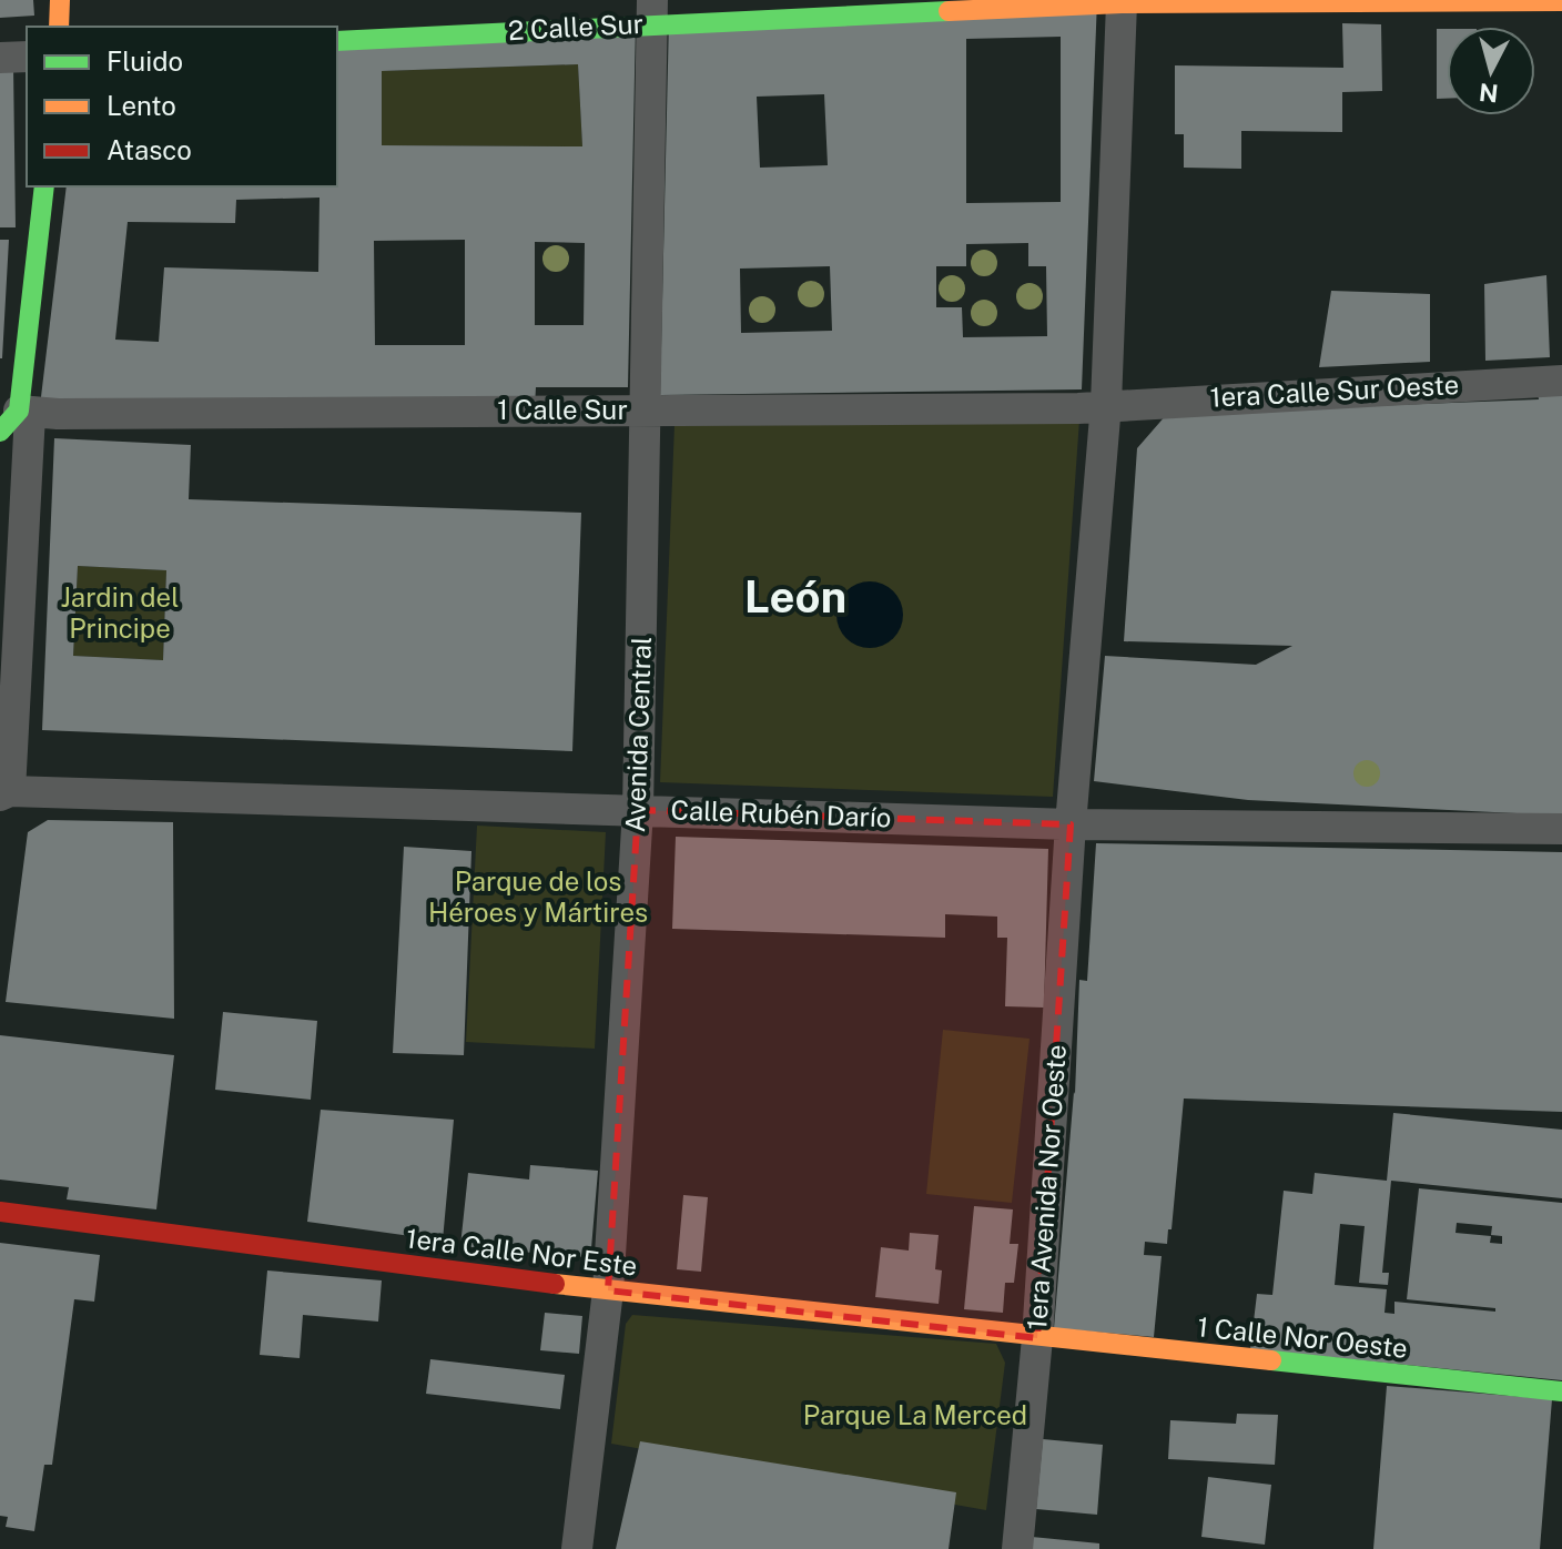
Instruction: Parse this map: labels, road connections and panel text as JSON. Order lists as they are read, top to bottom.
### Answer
{
  "streets": {
    "street": [
      "2 Calle Sur",
      "1era Calle Sur Oeste",
      "1 Calle Sur",
      "Avenida Central",
      "Calle Rubén Darío",
      "1era Avenida Nor Oeste",
      "1era Calle Nor Este",
      "1 Calle Nor Oeste"
    ]
  },
  "crossings": [
    ["2 Calle Sur", "Avenida Central"],
    ["2 Calle Sur", "1era Avenida Nor Oeste"],
    ["1era Calle Sur Oeste", "1 Calle Sur"],
    ["1era Calle Sur Oeste", "1era Avenida Nor Oeste"],
    ["1 Calle Sur", "Avenida Central"],
    ["1 Calle Sur", "1era Avenida Nor Oeste"],
    ["Avenida Central", "Calle Rubén Darío"],
    ["Avenida Central", "1era Calle Nor Este"],
    ["Calle Rubén Darío", "1era Avenida Nor Oeste"],
    ["1era Avenida Nor Oeste", "1era Calle Nor Este"],
    ["1era Avenida Nor Oeste", "1 Calle Nor Oeste"],
    ["1era Calle Nor Este", "1 Calle Nor Oeste"]
  ],
  "districts": ["León"],
  "parks": ["Jardin del Principe", "Parque de los Héroes y Mártires", "Parque La Merced"],
  "legend": ["Fluido", "Lento", "Atasco"],
  "north": "bottom"
}
